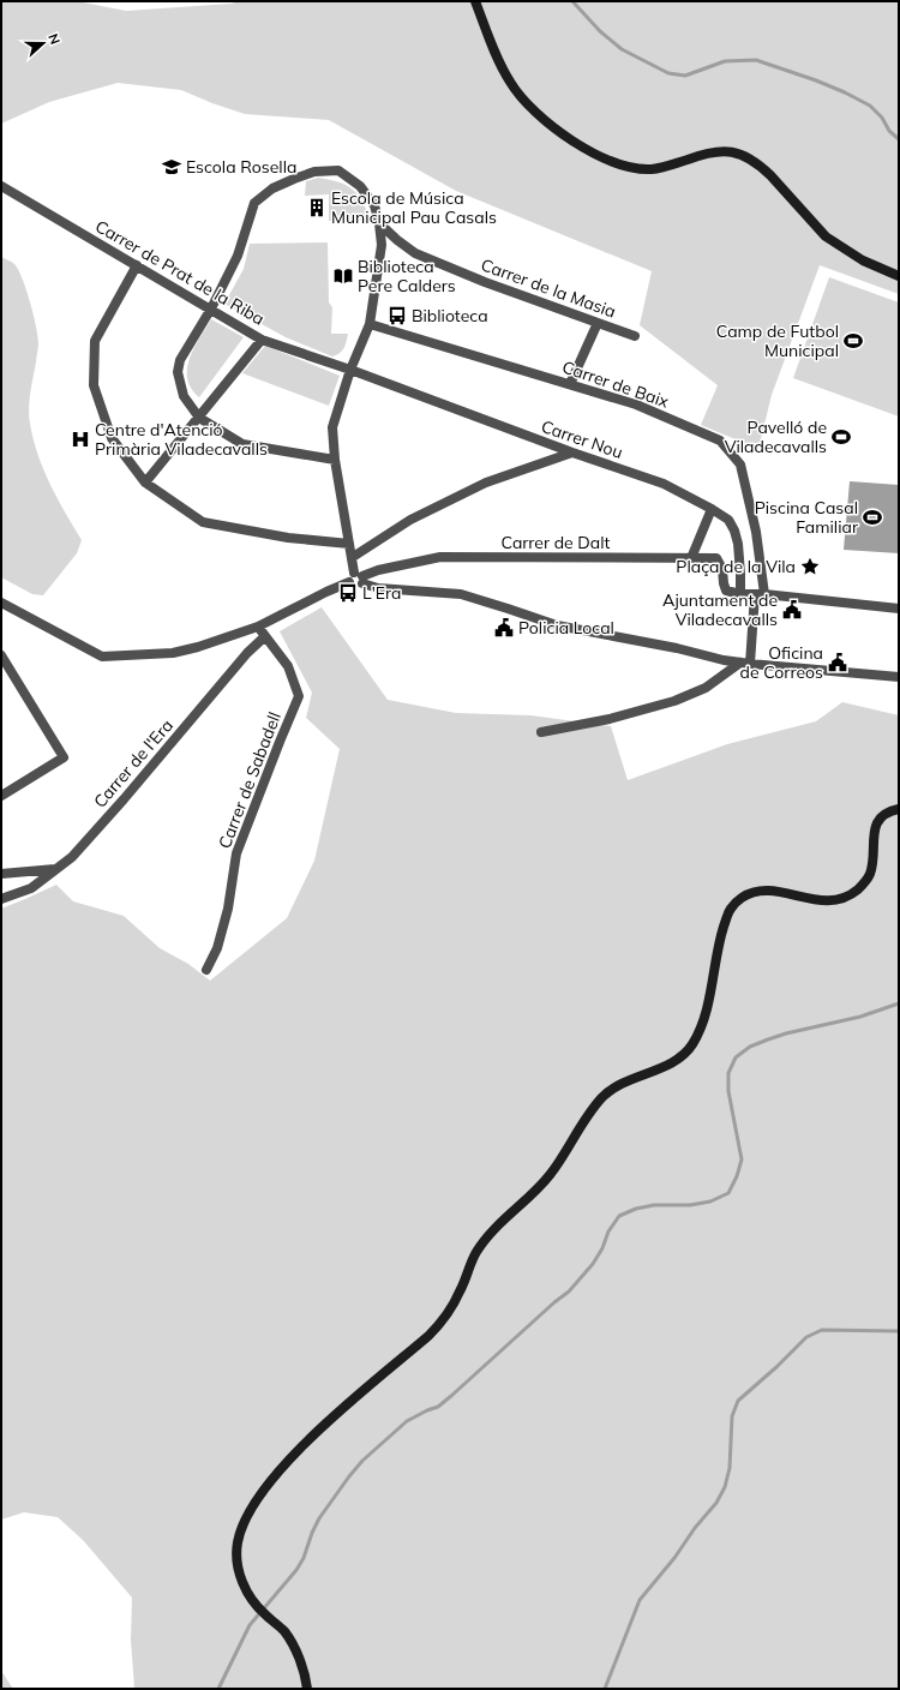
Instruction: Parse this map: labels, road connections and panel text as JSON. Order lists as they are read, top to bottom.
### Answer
{
  "streets": {
    "street": [
      "Carrer de Prat de la Riba",
      "Carrer de la Masia",
      "Carrer de Baix",
      "Carrer Nou",
      "Carrer de Dalt",
      "Carrer de l'Era",
      "Carrer de Sabadell"
    ]
  },
  "crossings": [
    ["Carrer de Prat de la Riba", "Carrer Nou"],
    ["Carrer Nou", "Carrer de Dalt"],
    ["Carrer de l'Era", "Carrer de Sabadell"]
  ],
  "places": {
    "school or university": ["Escola Rosella"],
    "building": ["Escola de Música Municipal Pau Casals"],
    "library": ["Biblioteca Pere Calders"],
    "bus stop": ["Biblioteca", "L'Era"],
    "sports": ["Camp de Futbol Municipal", "Pavelló de Viladecavalls", "Piscina Casal Familiar"],
    "hospital": ["Centre d'Atenció Primària Viladecavalls"],
    "place": ["Plaça de la Vila"],
    "public building": ["Ajuntament de Viladecavalls", "Policia Local", "Oficina de Correos"]
  },
  "north": "right"
}
